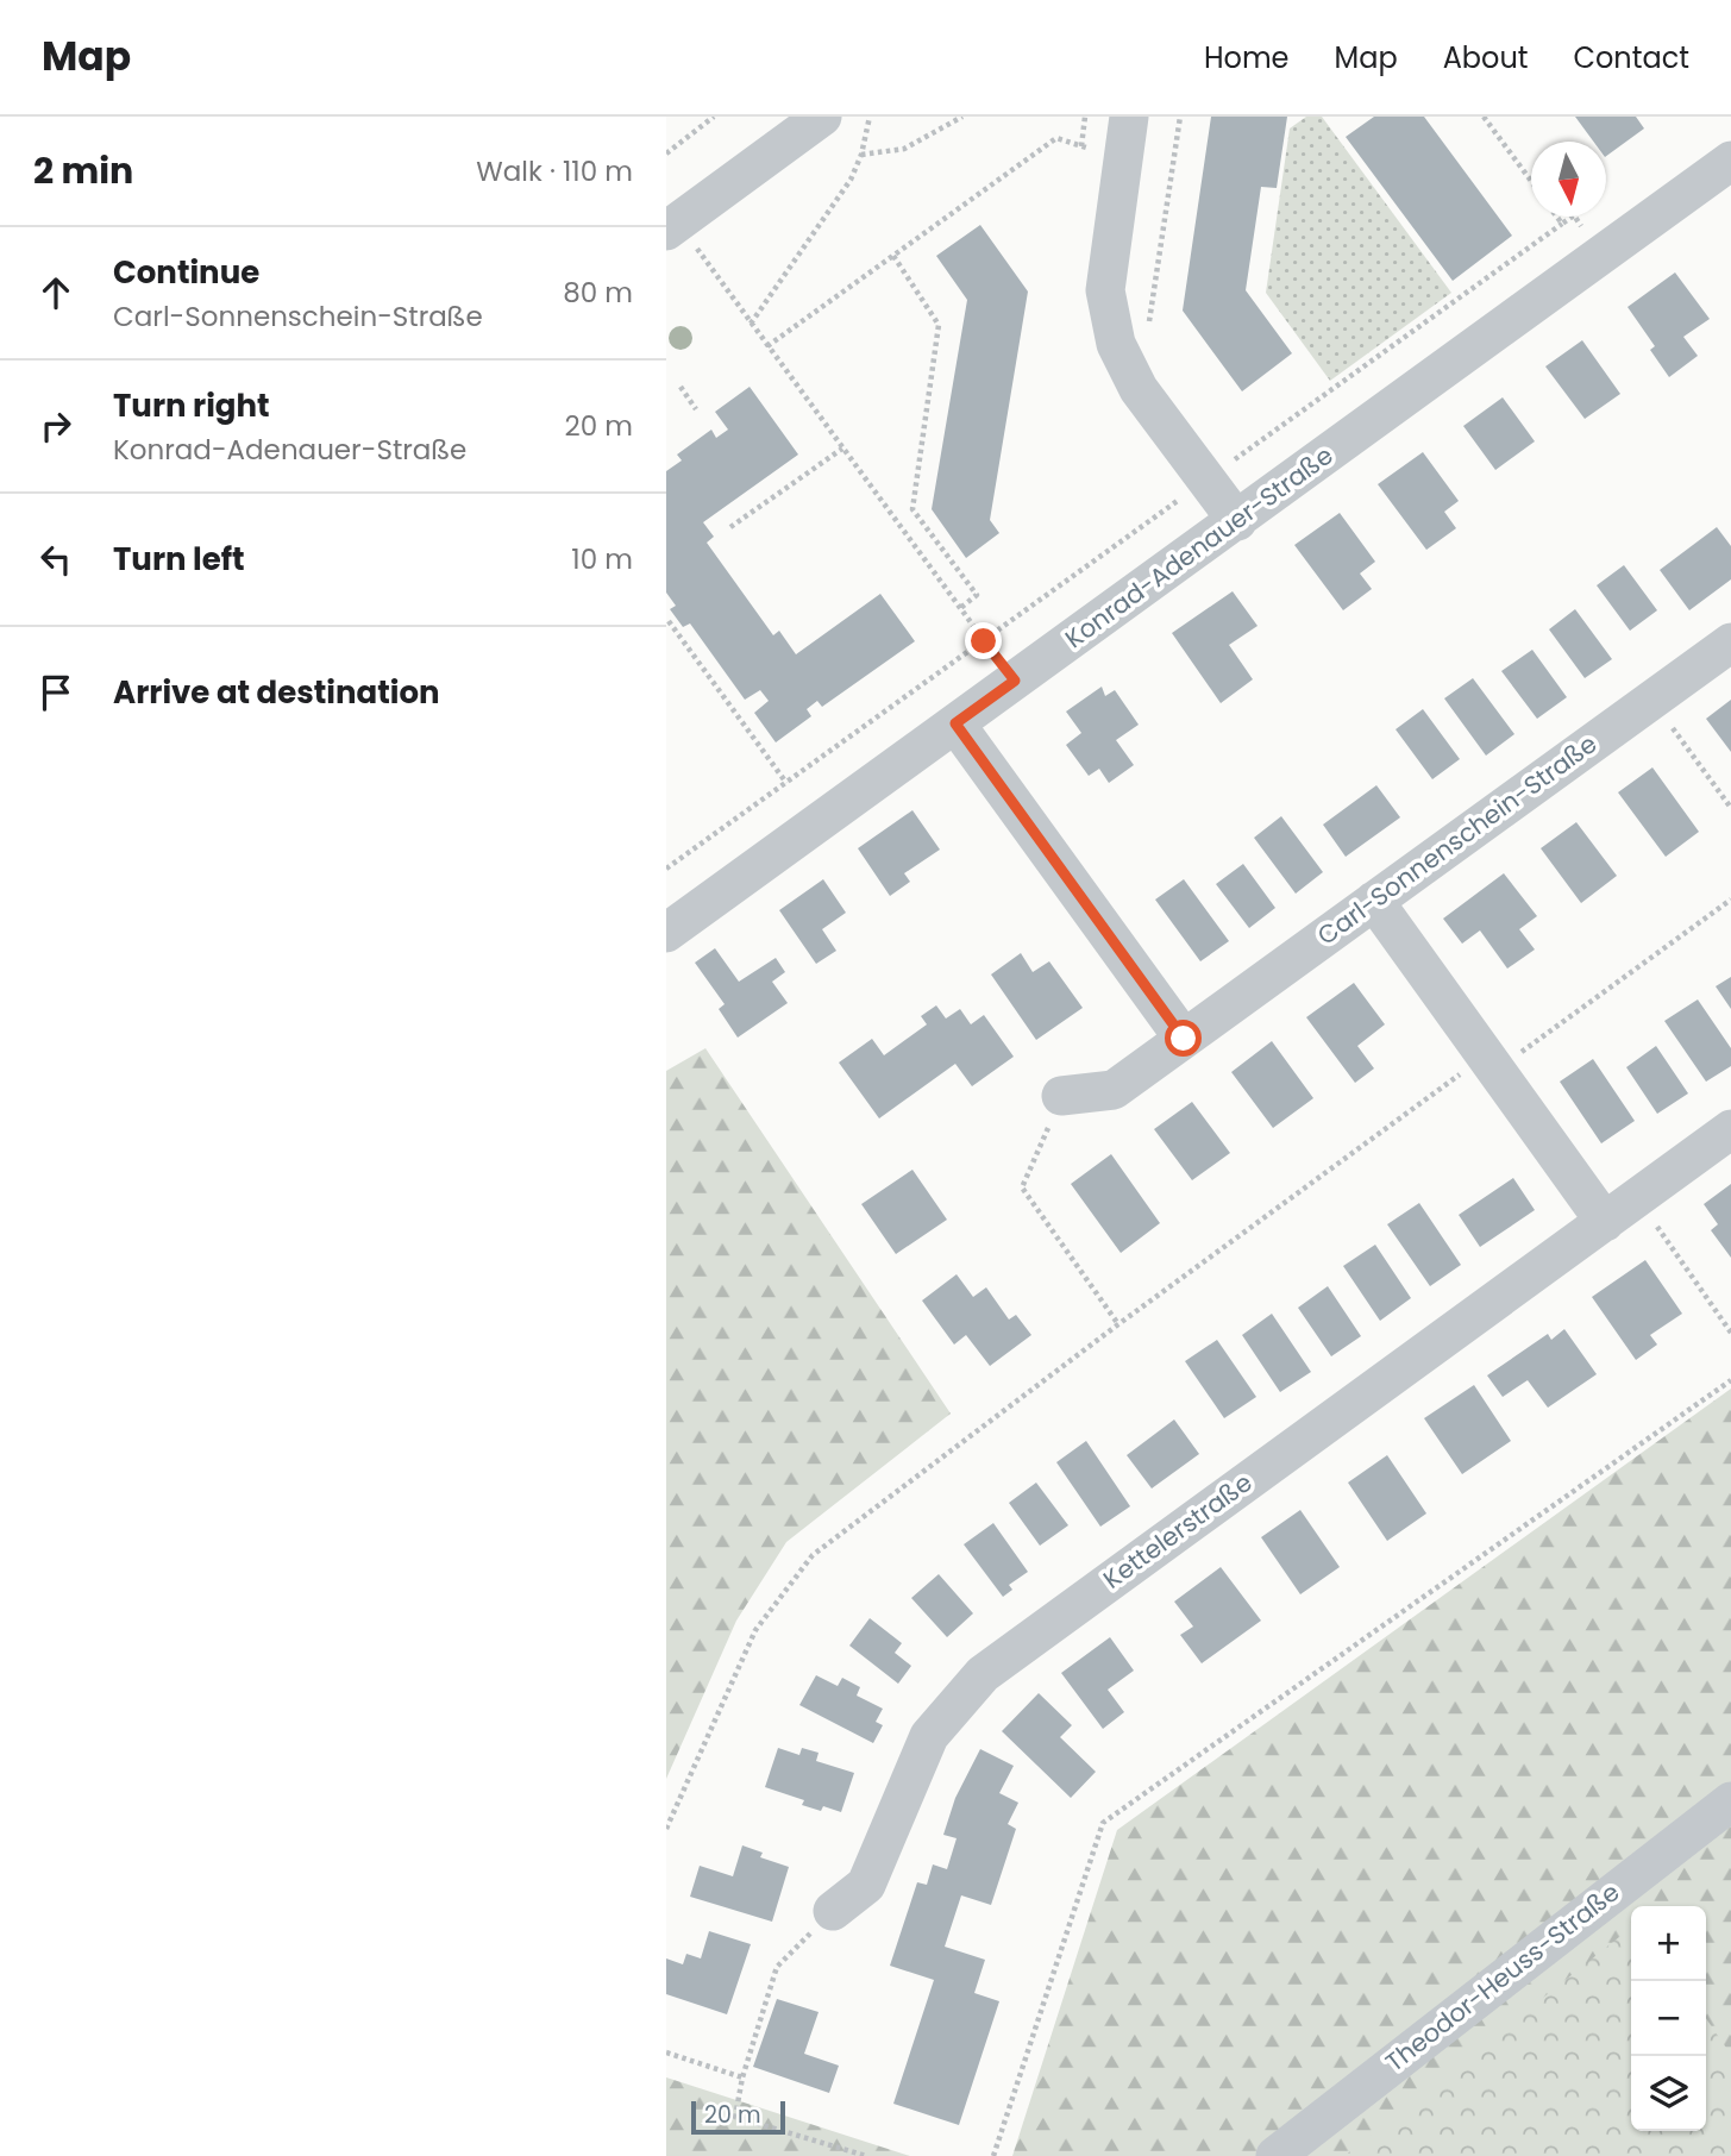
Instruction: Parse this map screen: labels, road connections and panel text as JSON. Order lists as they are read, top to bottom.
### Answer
{
  "streets": {
    "street": [
      "Konrad-Adenauer-Straße",
      "Carl-Sonnenschein-Straße",
      "Kettelerstraße",
      "Theodor-Heuss-Straße"
    ]
  },
  "scale_bar": "20 m",
  "north": "bottom",
  "page": {
    "header": "Map",
    "nav": [
      "Home",
      "Map",
      "About",
      "Contact"
    ],
    "heading": ["2 min", "Walk · 110 m"],
    "list": [
      ["Continue", "Carl-Sonnenschein-Straße", "80 m"],
      ["Turn right", "Konrad-Adenauer-Straße", "20 m"],
      ["Turn left", "10 m"],
      "Arrive at destination"
    ],
    "map_buttons": ["+", "−"],
    "scale": "20 m"
  }
}
